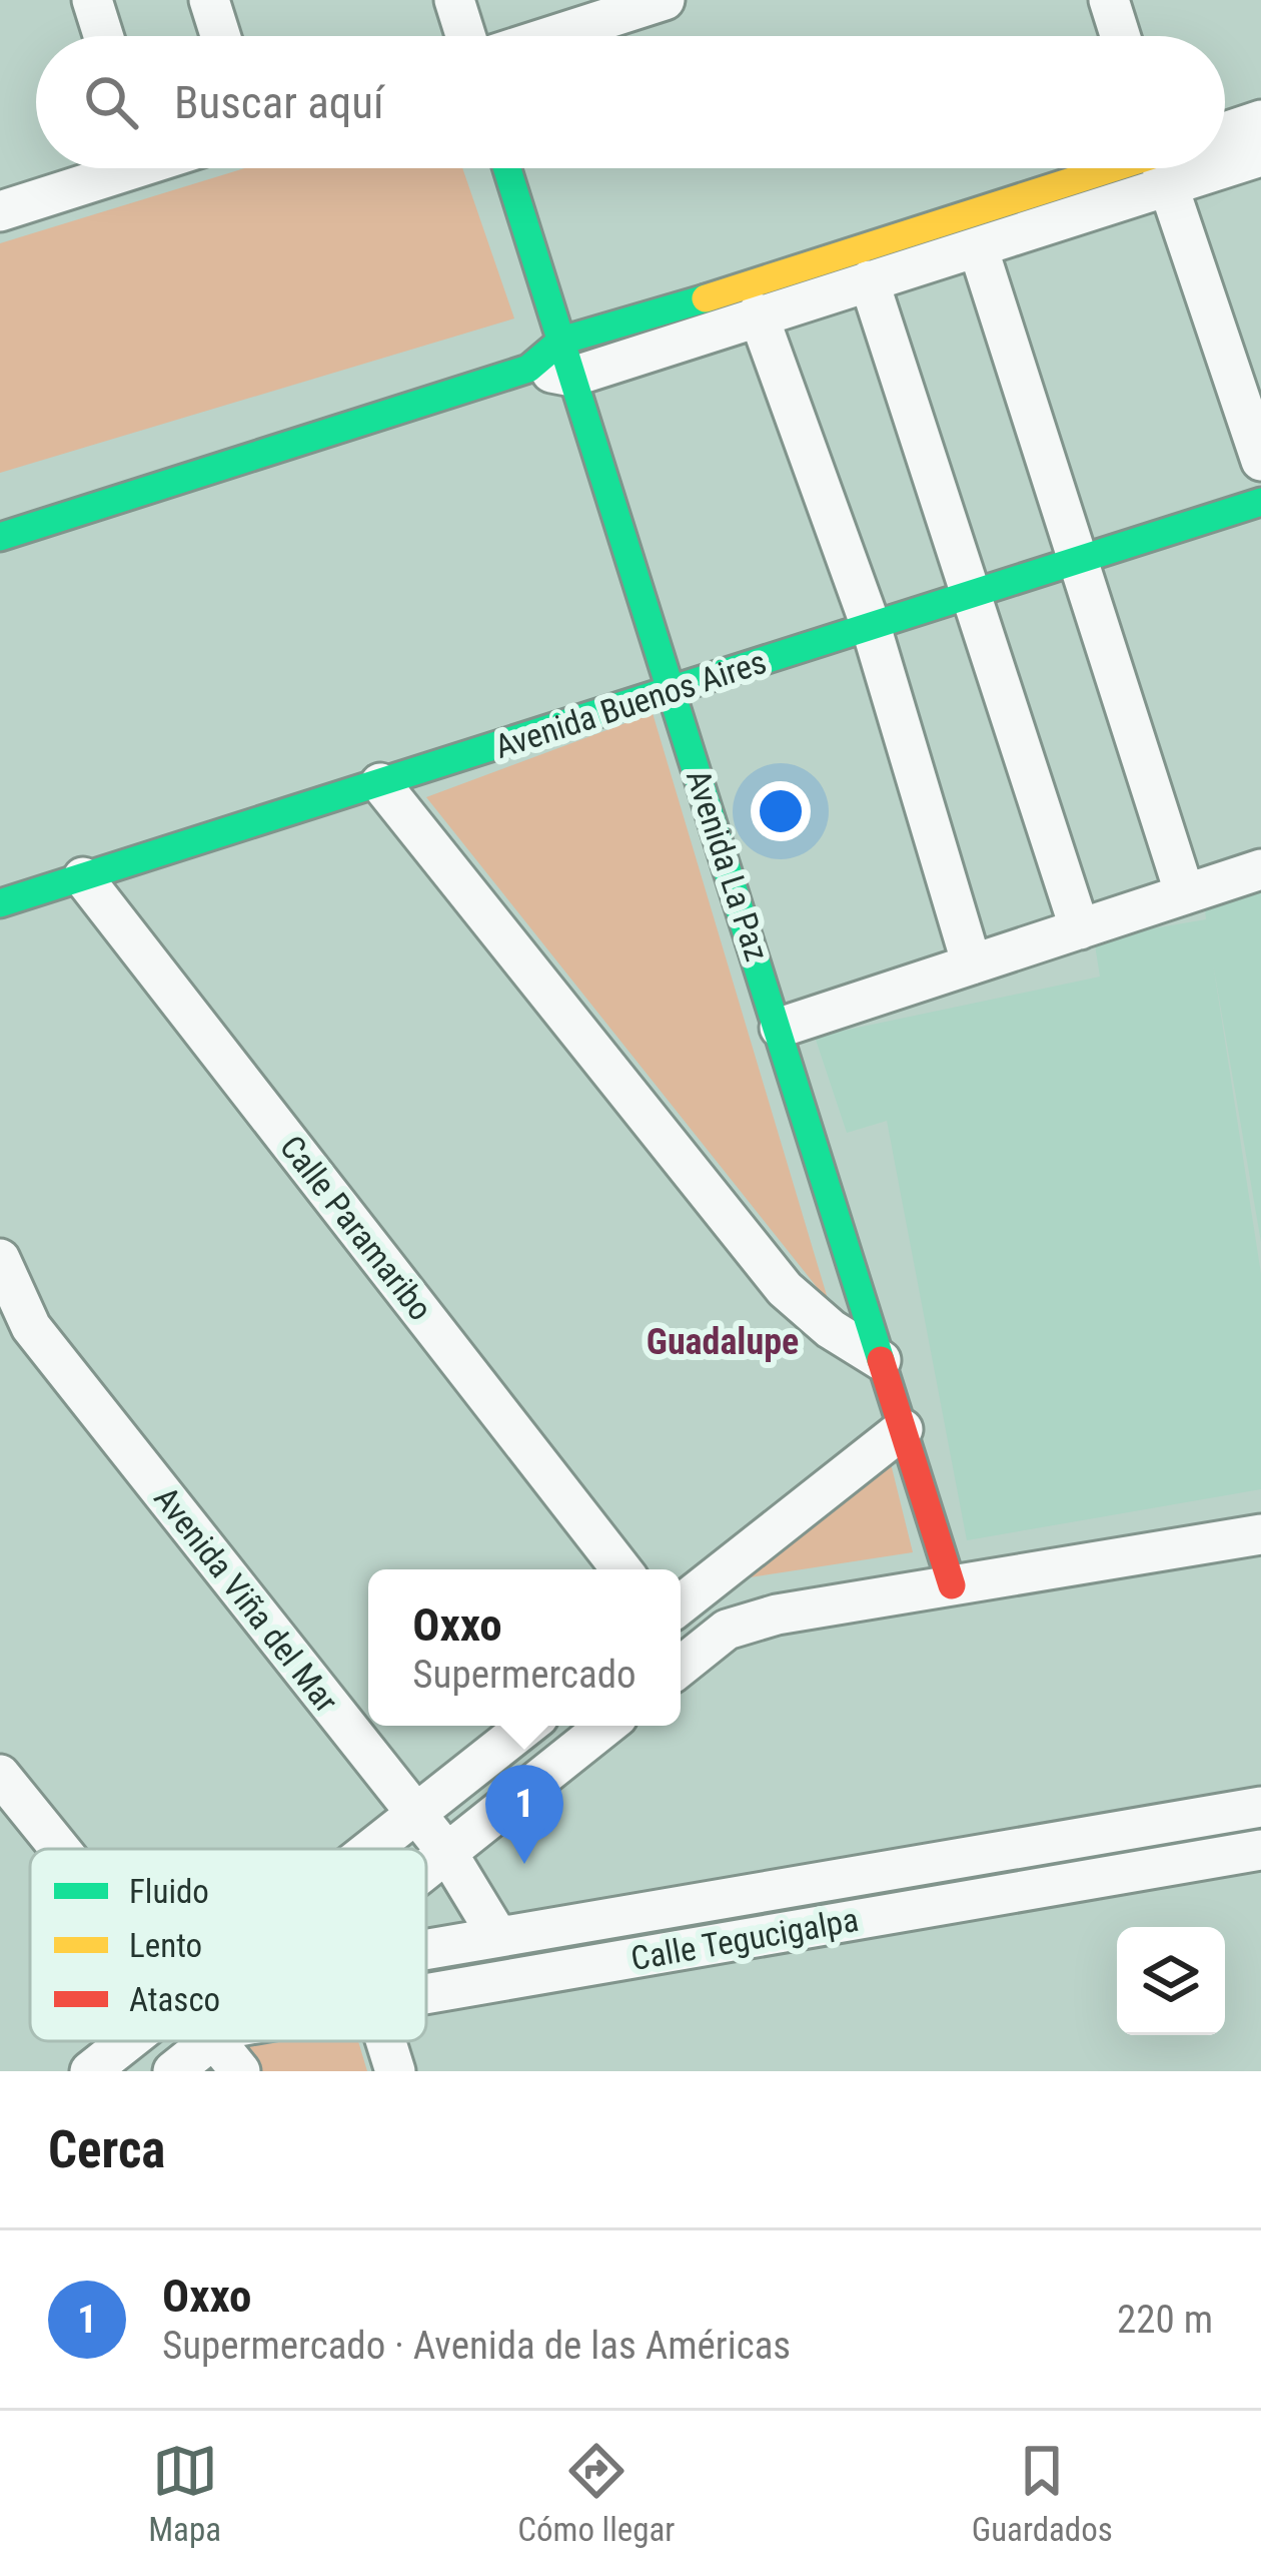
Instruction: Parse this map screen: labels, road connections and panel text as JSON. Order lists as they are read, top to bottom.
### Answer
{
  "streets": {
    "street": [
      "Avenida Buenos Aires",
      "Avenida La Paz",
      "Calle Paramaribo",
      "Avenida Viña del Mar",
      "Calle Tegucigalpa"
    ]
  },
  "crossings": [
    ["Avenida Buenos Aires", "Avenida La Paz"],
    ["Avenida Buenos Aires", "Calle Paramaribo"],
    ["Avenida Viña del Mar", "Calle Tegucigalpa"]
  ],
  "districts": ["Guadalupe"],
  "legend": ["Fluido", "Lento", "Atasco"],
  "page": {
    "search": "Buscar aquí",
    "popup": ["Oxxo", "Supermercado"],
    "pins": "1",
    "heading": "Cerca",
    "list": [
      {
        "mark": "1",
        "name": "Oxxo",
        "note": "Supermercado · Avenida de las Américas",
        "value": "220 m"
      }
    ],
    "nav": ["Mapa", "Cómo llegar", "Guardados"]
  }
}
